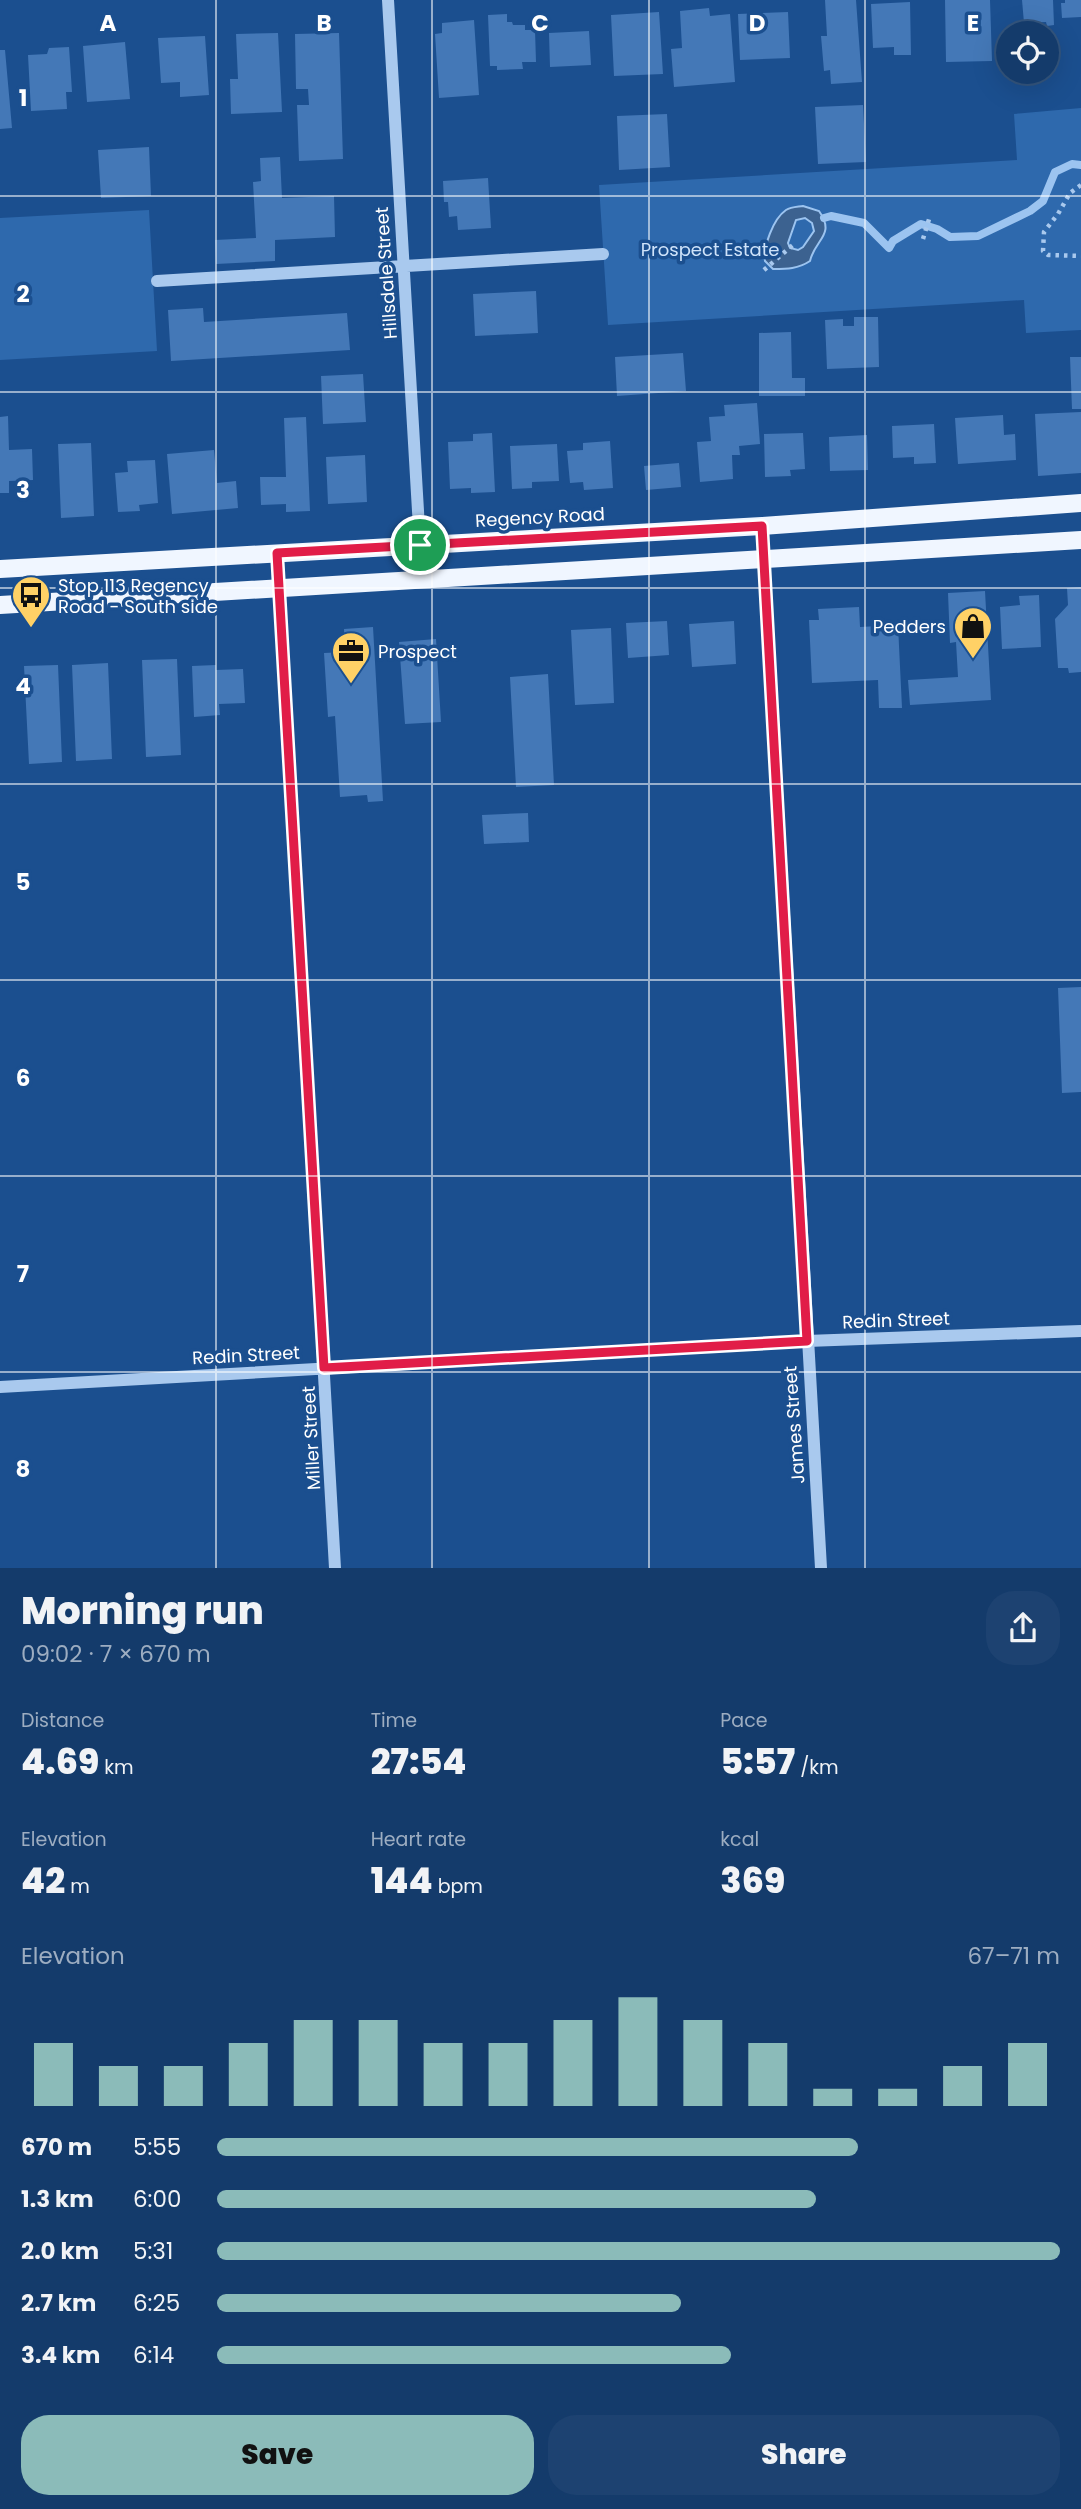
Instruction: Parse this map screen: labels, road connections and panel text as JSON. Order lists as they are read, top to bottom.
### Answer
{
  "streets": {
    "main road": ["Regency Road"],
    "street": [
      "Hillsdale Street",
      "Redin Street",
      "James Street",
      "Miller Street"
    ]
  },
  "crossings": [
    ["Hillsdale Street", "Regency Road"],
    ["Regency Road", "James Street"],
    ["Regency Road", "Miller Street"],
    ["Redin Street", "James Street"],
    ["Redin Street", "Miller Street"]
  ],
  "parks": ["Prospect Estate"],
  "places": {
    "bus stop": ["Stop 113 Regency Road - South side"],
    "shop": ["Pedders"],
    "office": ["Prospect"]
  },
  "page": {
    "heading": ["Morning run", "09:02 · 7 × 670 m"],
    "stats": [
      ["Distance", "4.69 km"],
      ["Time", "27:54"],
      ["Pace", "5:57 /km"],
      ["Elevation", "42 m"],
      ["Heart rate", "144 bpm"],
      ["kcal", "369"]
    ],
    "chart": ["Elevation", "67–71 m"],
    "list": [
      {
        "name": "670 m",
        "note": "5:55"
      },
      {
        "name": "1.3 km",
        "note": "6:00"
      },
      {
        "name": "2.0 km",
        "note": "5:31"
      },
      {
        "name": "2.7 km",
        "note": "6:25"
      },
      {
        "name": "3.4 km",
        "note": "6:14"
      }
    ],
    "buttons": ["Save", "Share"]
  },
  "grid": {
    "columns": [
      "A",
      "B",
      "C",
      "D",
      "E"
    ],
    "rows": [
      "1",
      "2",
      "3",
      "4",
      "5",
      "6",
      "7",
      "8"
    ]
  }
}
